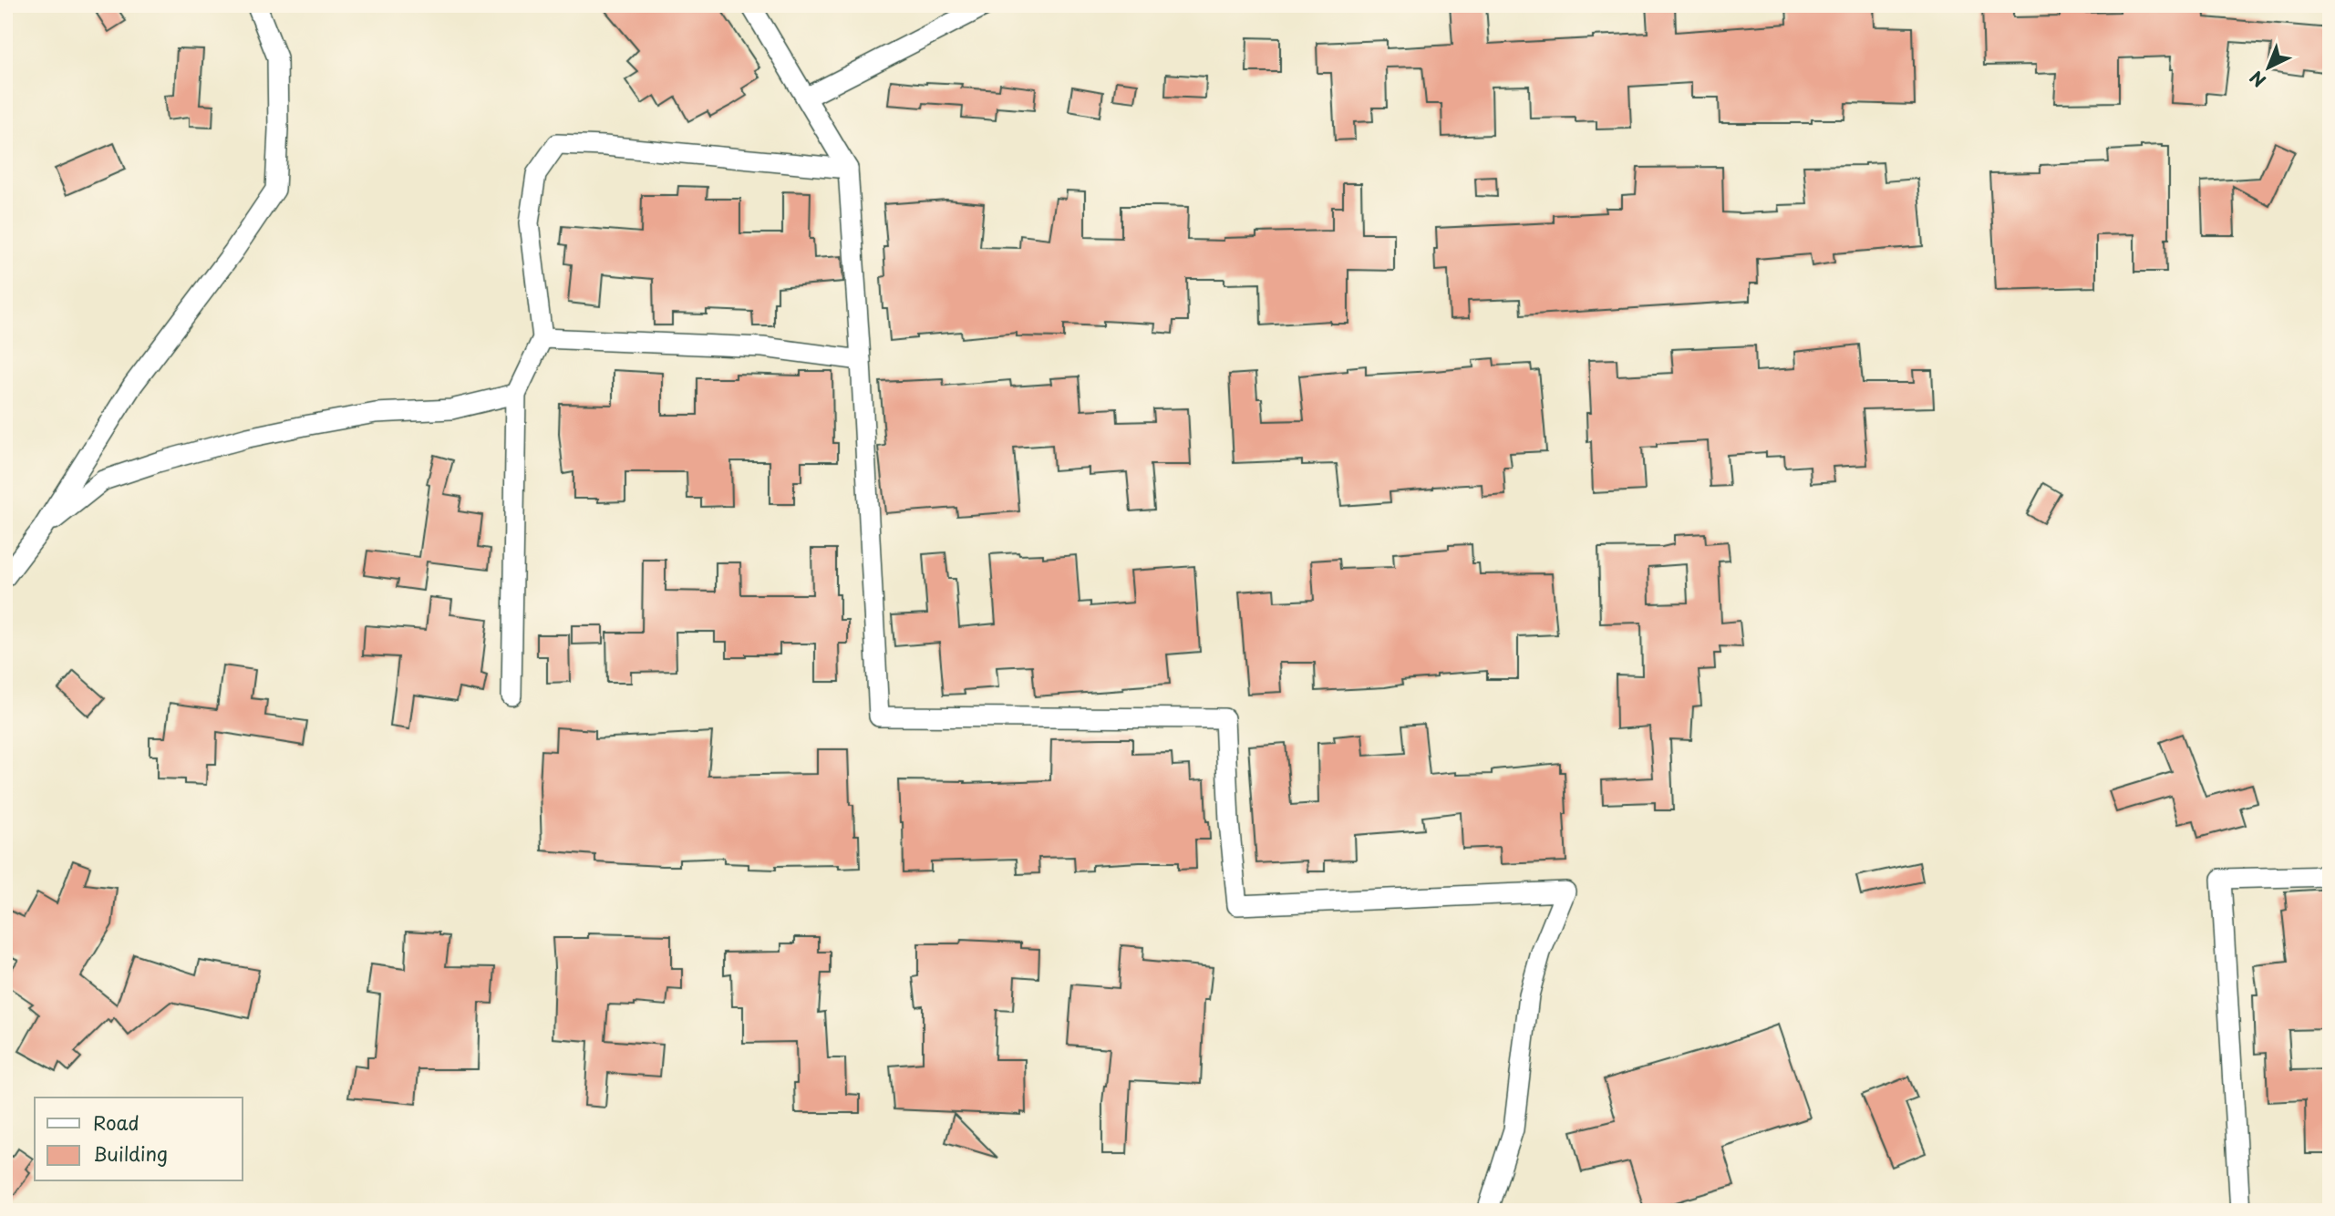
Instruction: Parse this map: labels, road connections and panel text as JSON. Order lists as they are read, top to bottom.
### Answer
{
  "legend": ["Road", "Building"],
  "north": "bottom left"
}
